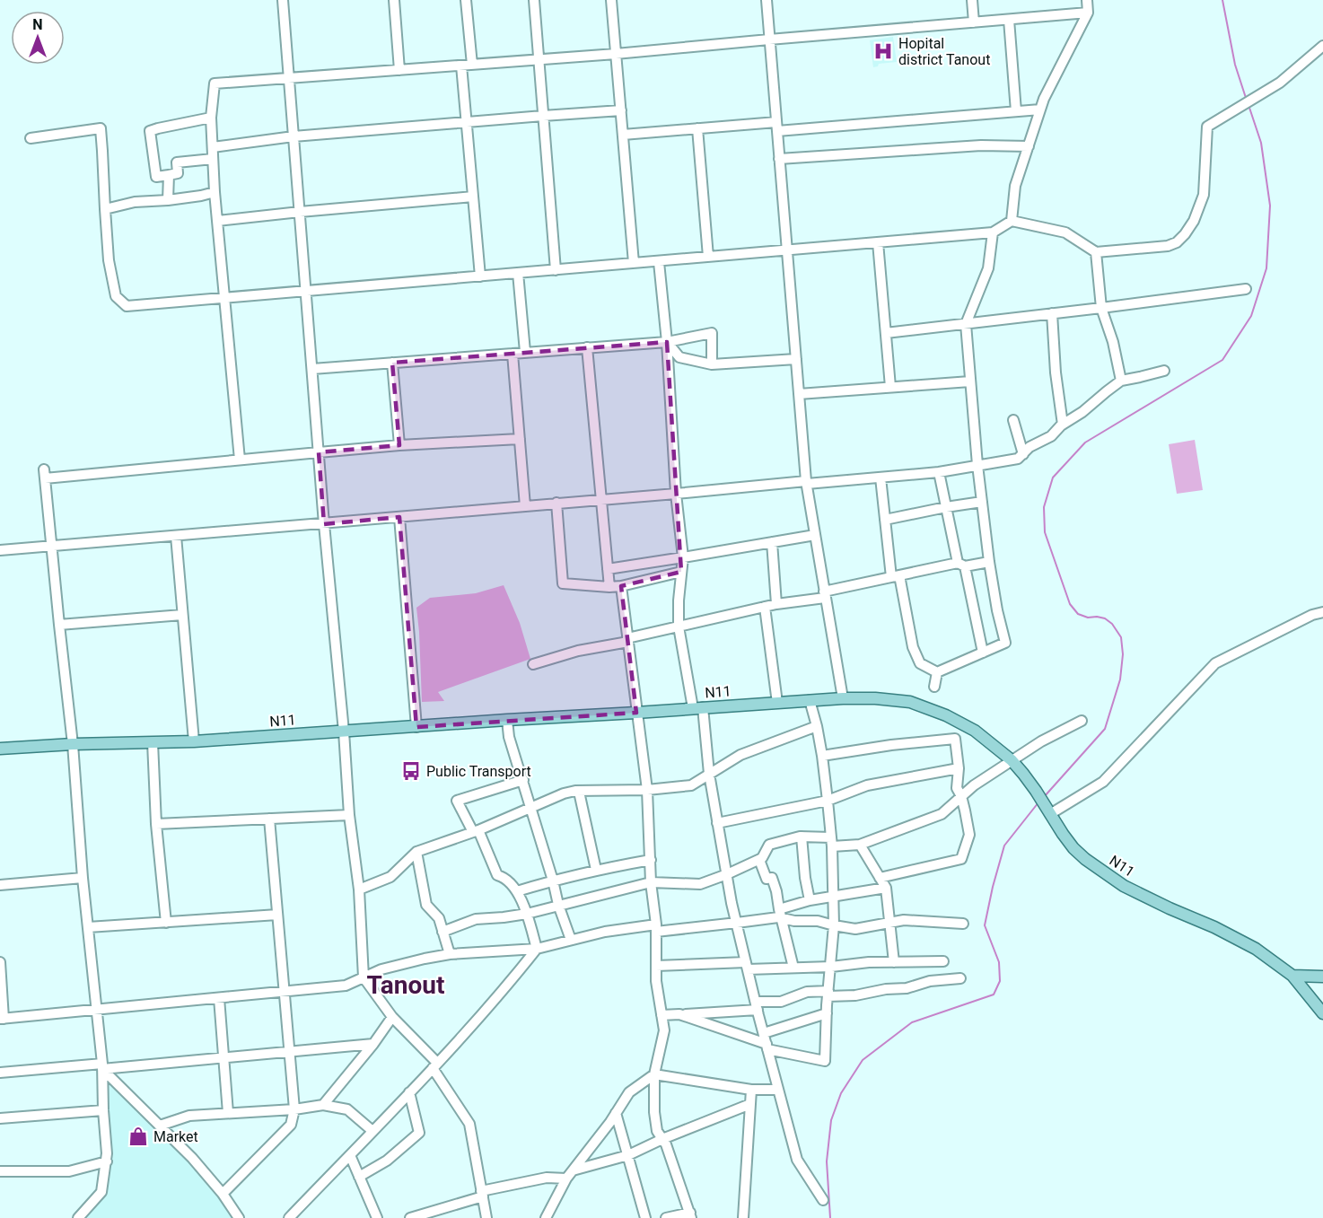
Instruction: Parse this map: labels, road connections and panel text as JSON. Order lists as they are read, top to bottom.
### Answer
{
  "streets": {
    "main road": ["N11"]
  },
  "districts": ["Tanout"],
  "places": {
    "hospital": ["Hopital district Tanout"],
    "bus stop": ["Public Transport"],
    "shop": ["Market"]
  },
  "north": "top"
}
